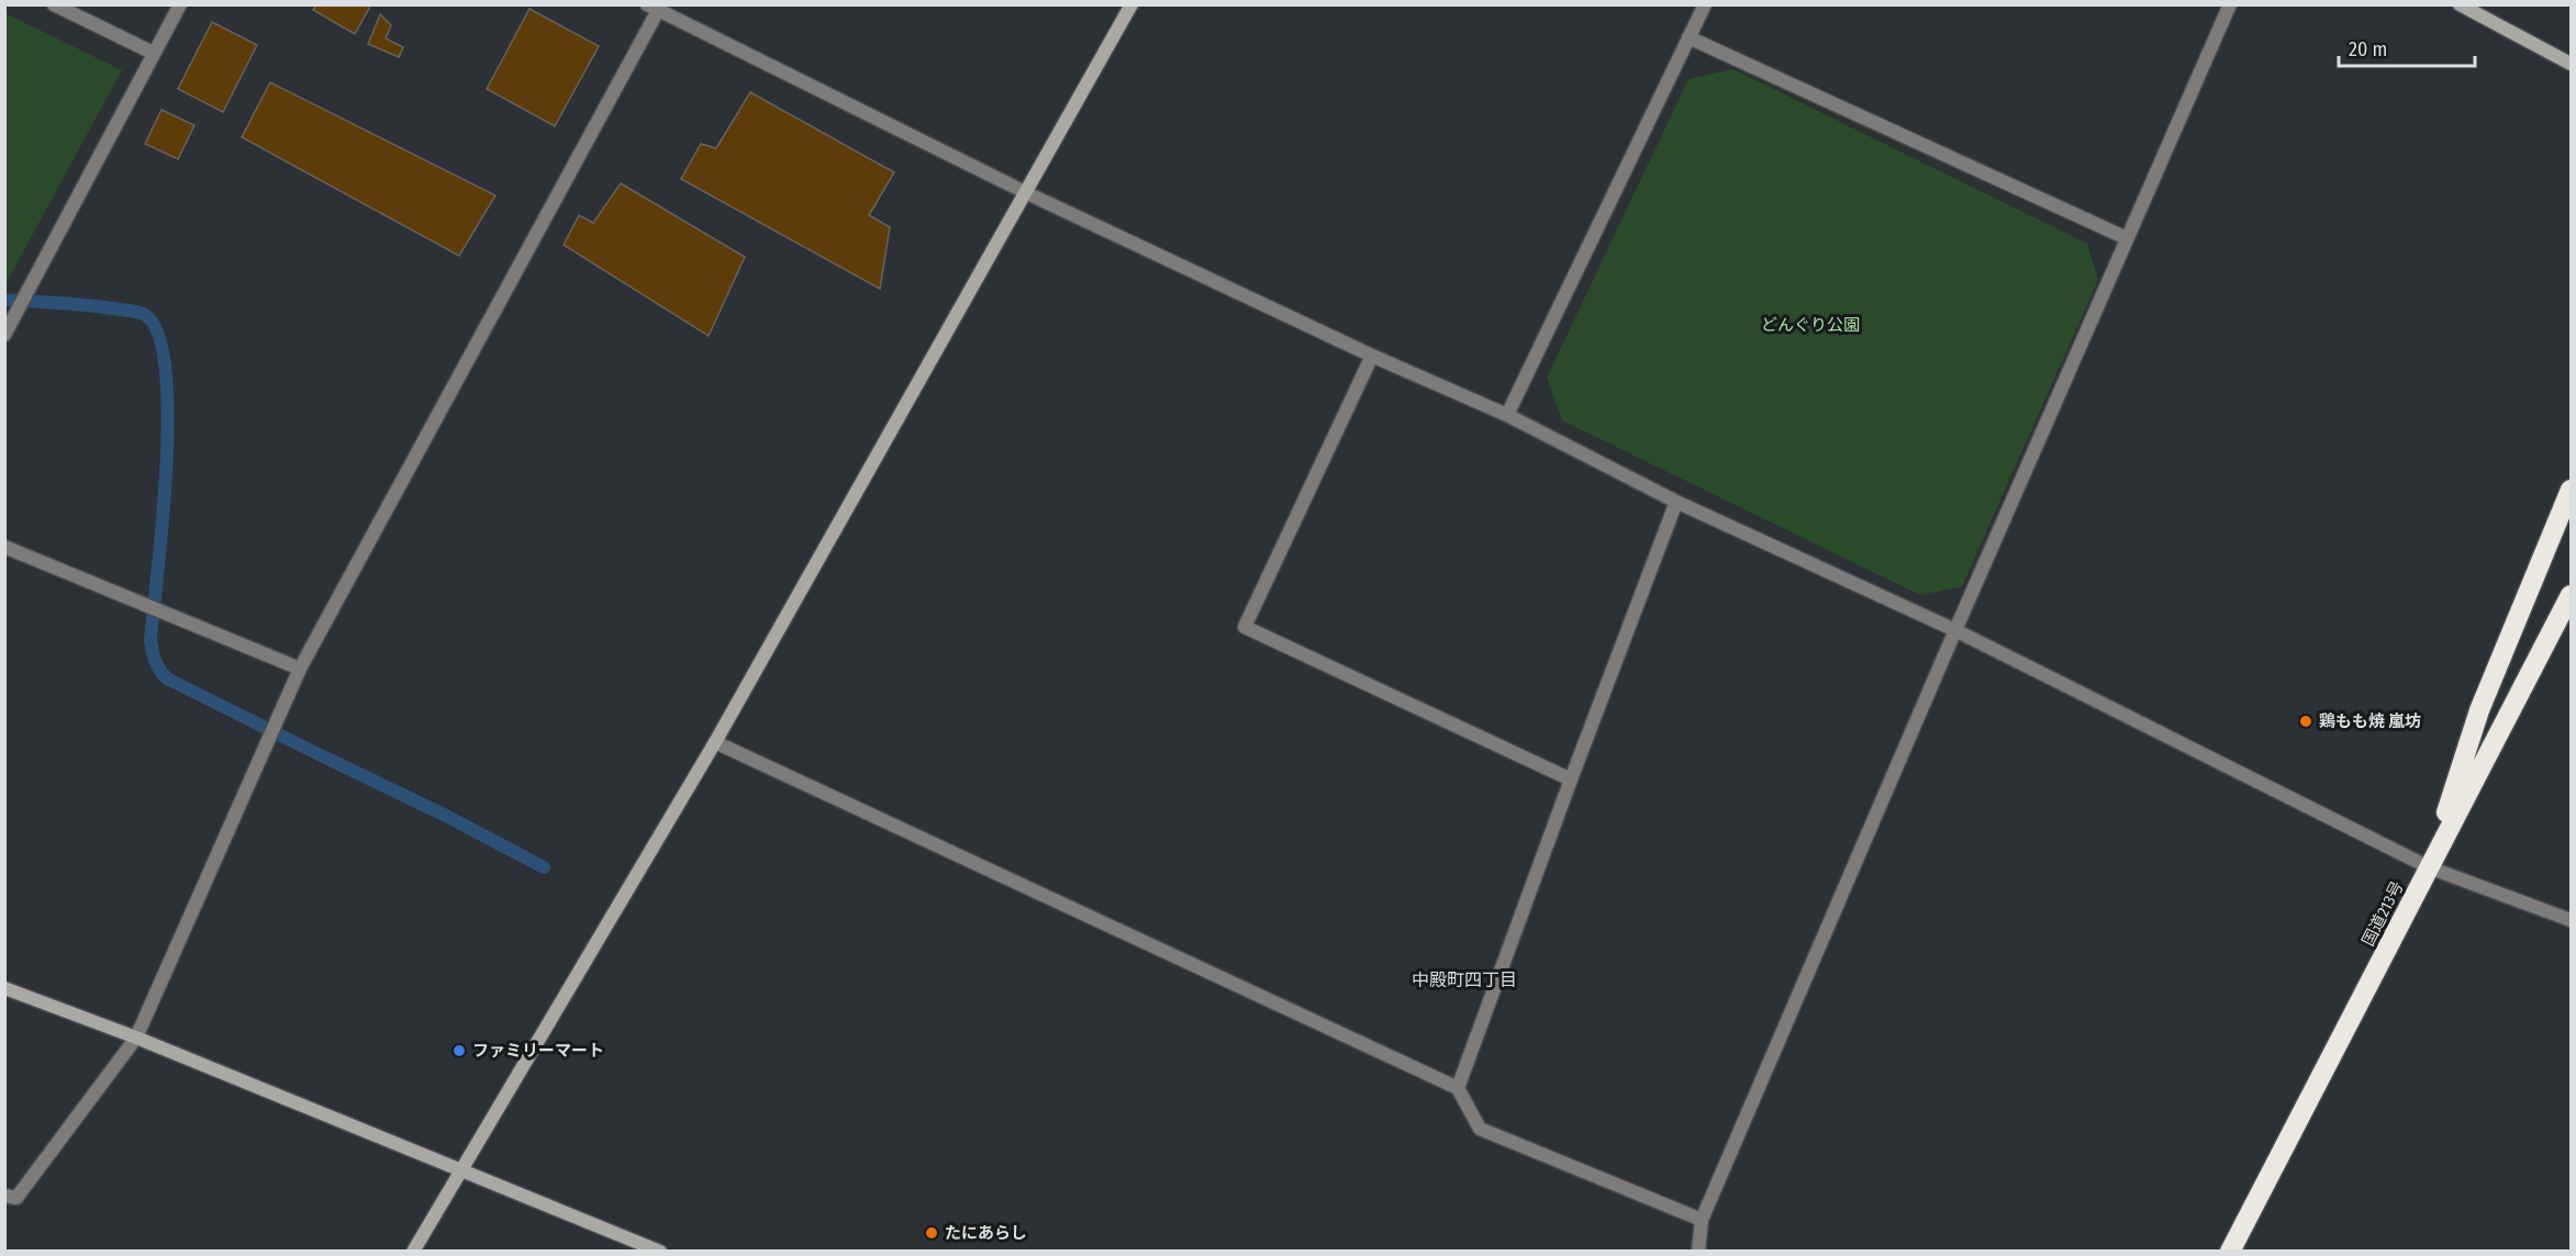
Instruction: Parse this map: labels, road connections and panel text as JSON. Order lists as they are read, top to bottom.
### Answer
{
  "streets": {
    "highway": ["国道213号"]
  },
  "districts": ["中殿町四丁目"],
  "parks": ["どんぐり公園"],
  "places": ["鶏もも焼 嵐坊", "ファミリーマート", "たにあらし"],
  "scale_bar": "20 m"
}
